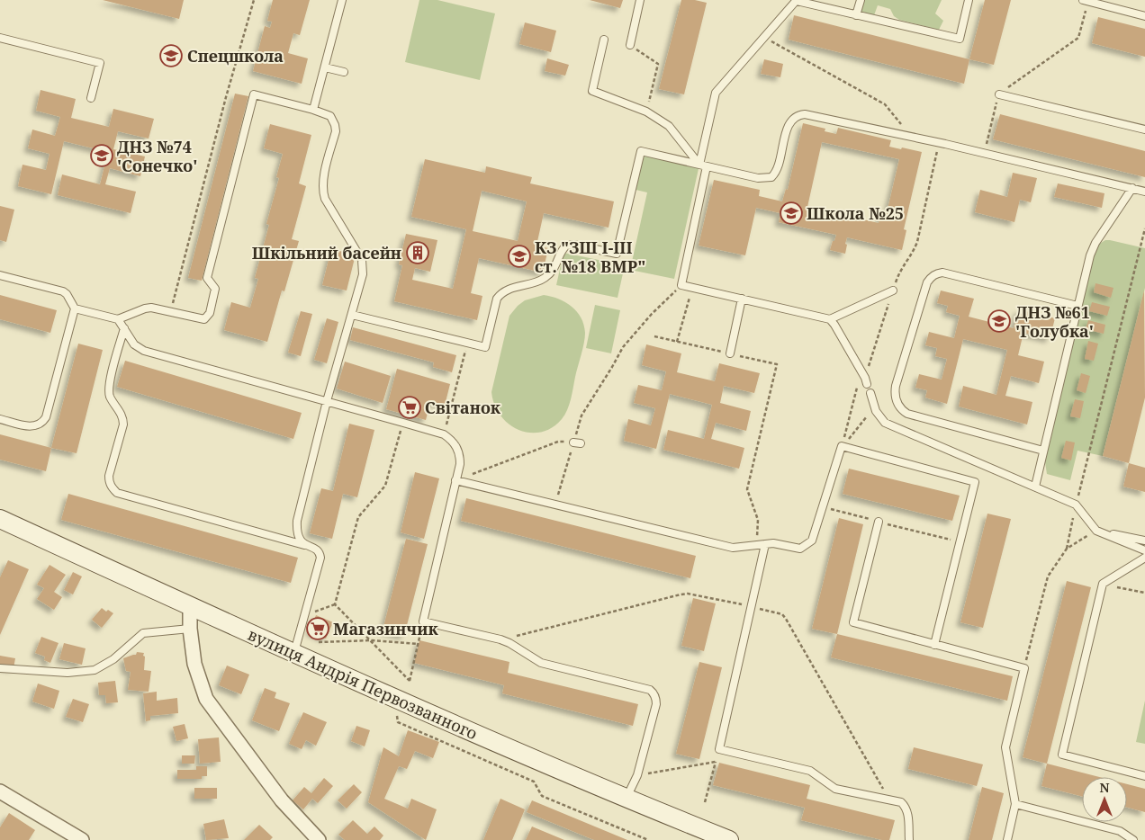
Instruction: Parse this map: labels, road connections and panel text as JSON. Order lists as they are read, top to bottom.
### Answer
{
  "streets": {
    "street": ["вулиця Андрія Первозванного"]
  },
  "places": {
    "school or university": [
      "Спецшкола",
      "ДНЗ №74 'Сонечко'",
      "Школа №25",
      "КЗ \"ЗШ І-ІІІ ст. №18 ВМР\"",
      "ДНЗ №61 'Голубка'"
    ],
    "building": ["Шкільний басейн"],
    "supermarket": ["Світанок", "Магазинчик"]
  },
  "north": "top"
}
